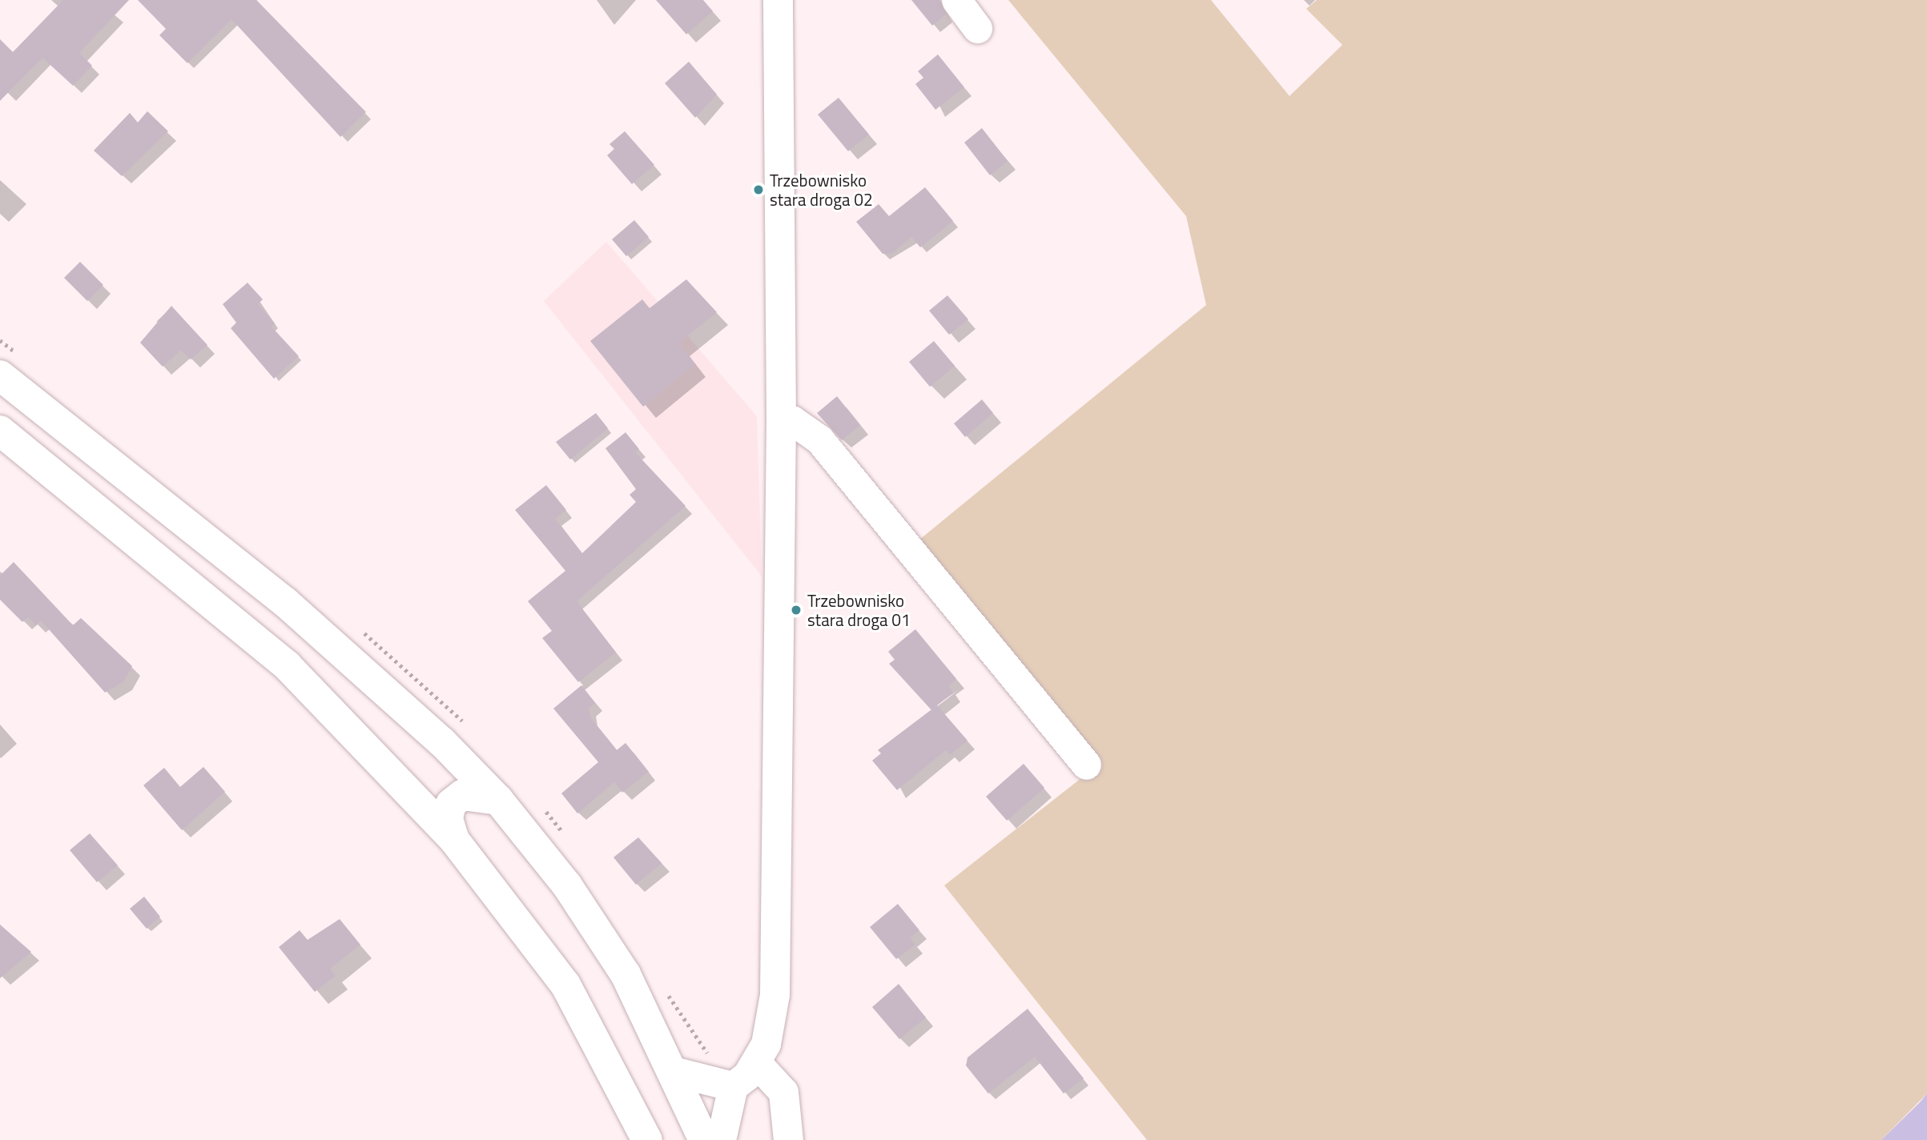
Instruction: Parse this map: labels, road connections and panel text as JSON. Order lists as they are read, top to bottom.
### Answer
{
  "places": ["Trzebownisko stara droga 02", "Trzebownisko stara droga 01"]
}
